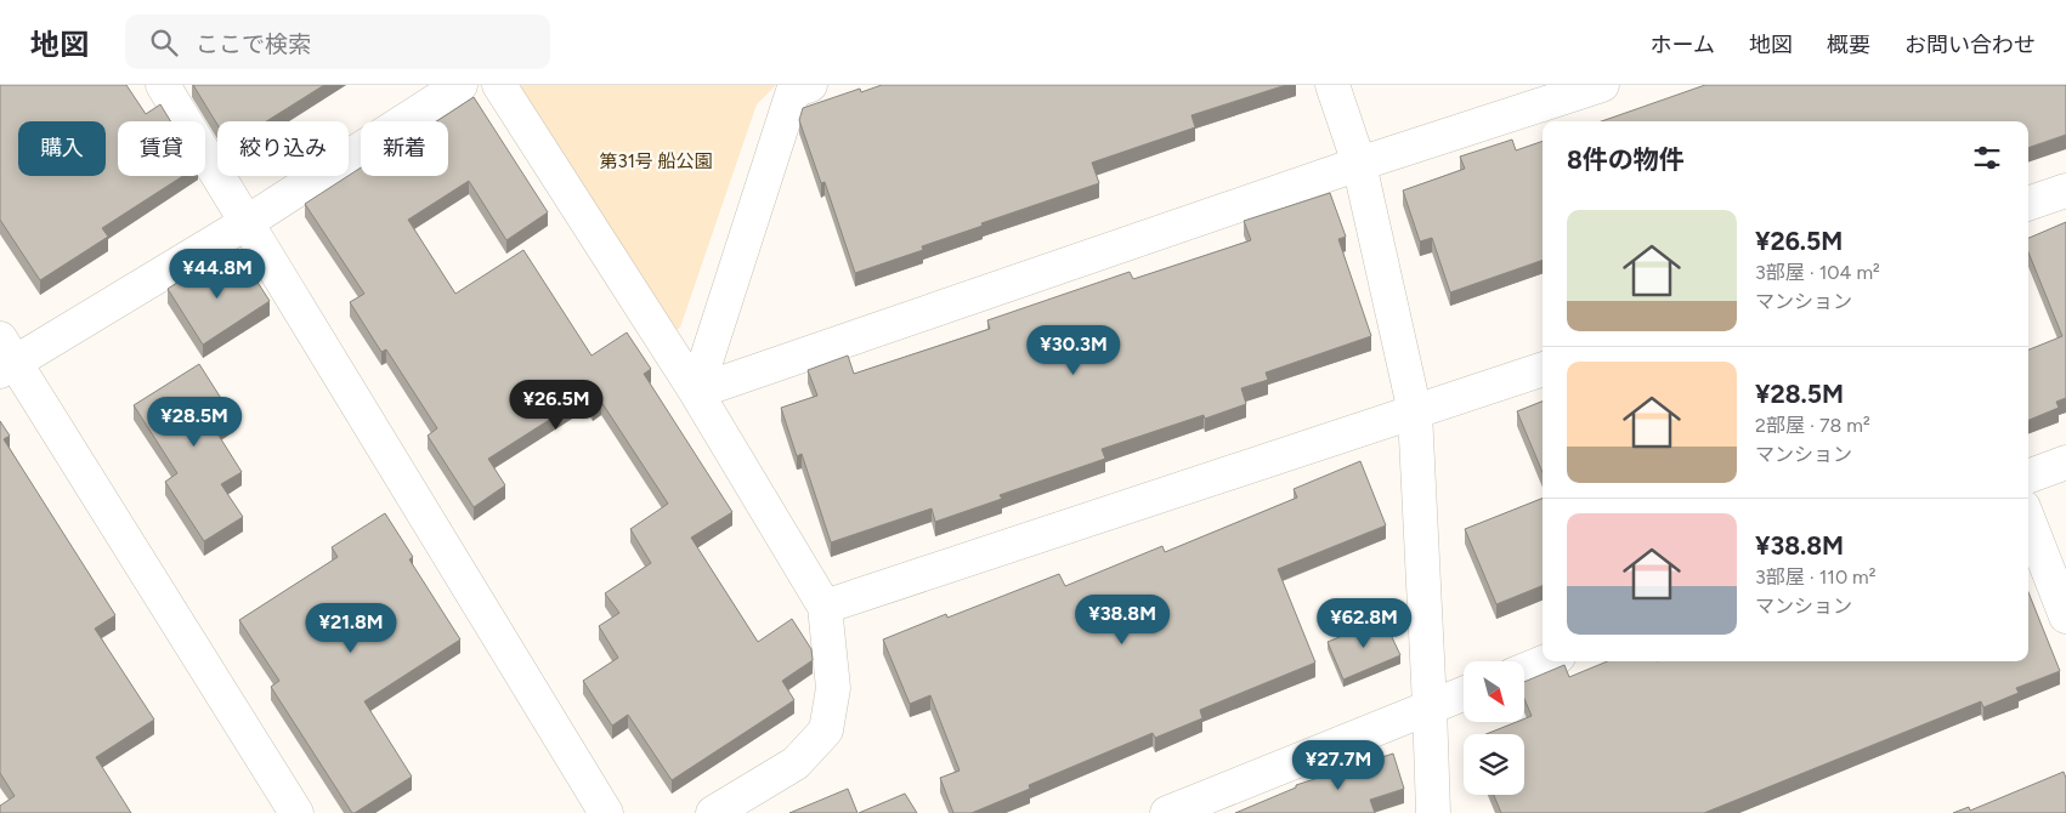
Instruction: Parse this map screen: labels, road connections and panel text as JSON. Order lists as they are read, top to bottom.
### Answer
{
  "parks": ["第31号 船公園"],
  "north": "bottom right",
  "page": {
    "header": "地図",
    "search": "ここで検索",
    "nav": [
      "ホーム",
      "地図",
      "概要",
      "お問い合わせ"
    ],
    "chip": [
      "購入",
      "賃貸",
      "絞り込み",
      "新着"
    ],
    "heading": "8件の物件",
    "list": [
      {
        "name": "¥26.5M",
        "note": "3部屋 · 104 m² · マンション"
      },
      {
        "name": "¥28.5M",
        "note": "2部屋 · 78 m² · マンション"
      },
      {
        "name": "¥38.8M",
        "note": "3部屋 · 110 m² · マンション"
      }
    ],
    "price": [
      "¥44.8M",
      "¥30.3M",
      "¥26.5M",
      "¥28.5M",
      "¥38.8M",
      "¥62.8M",
      "¥21.8M",
      "¥27.7M"
    ]
  }
}
